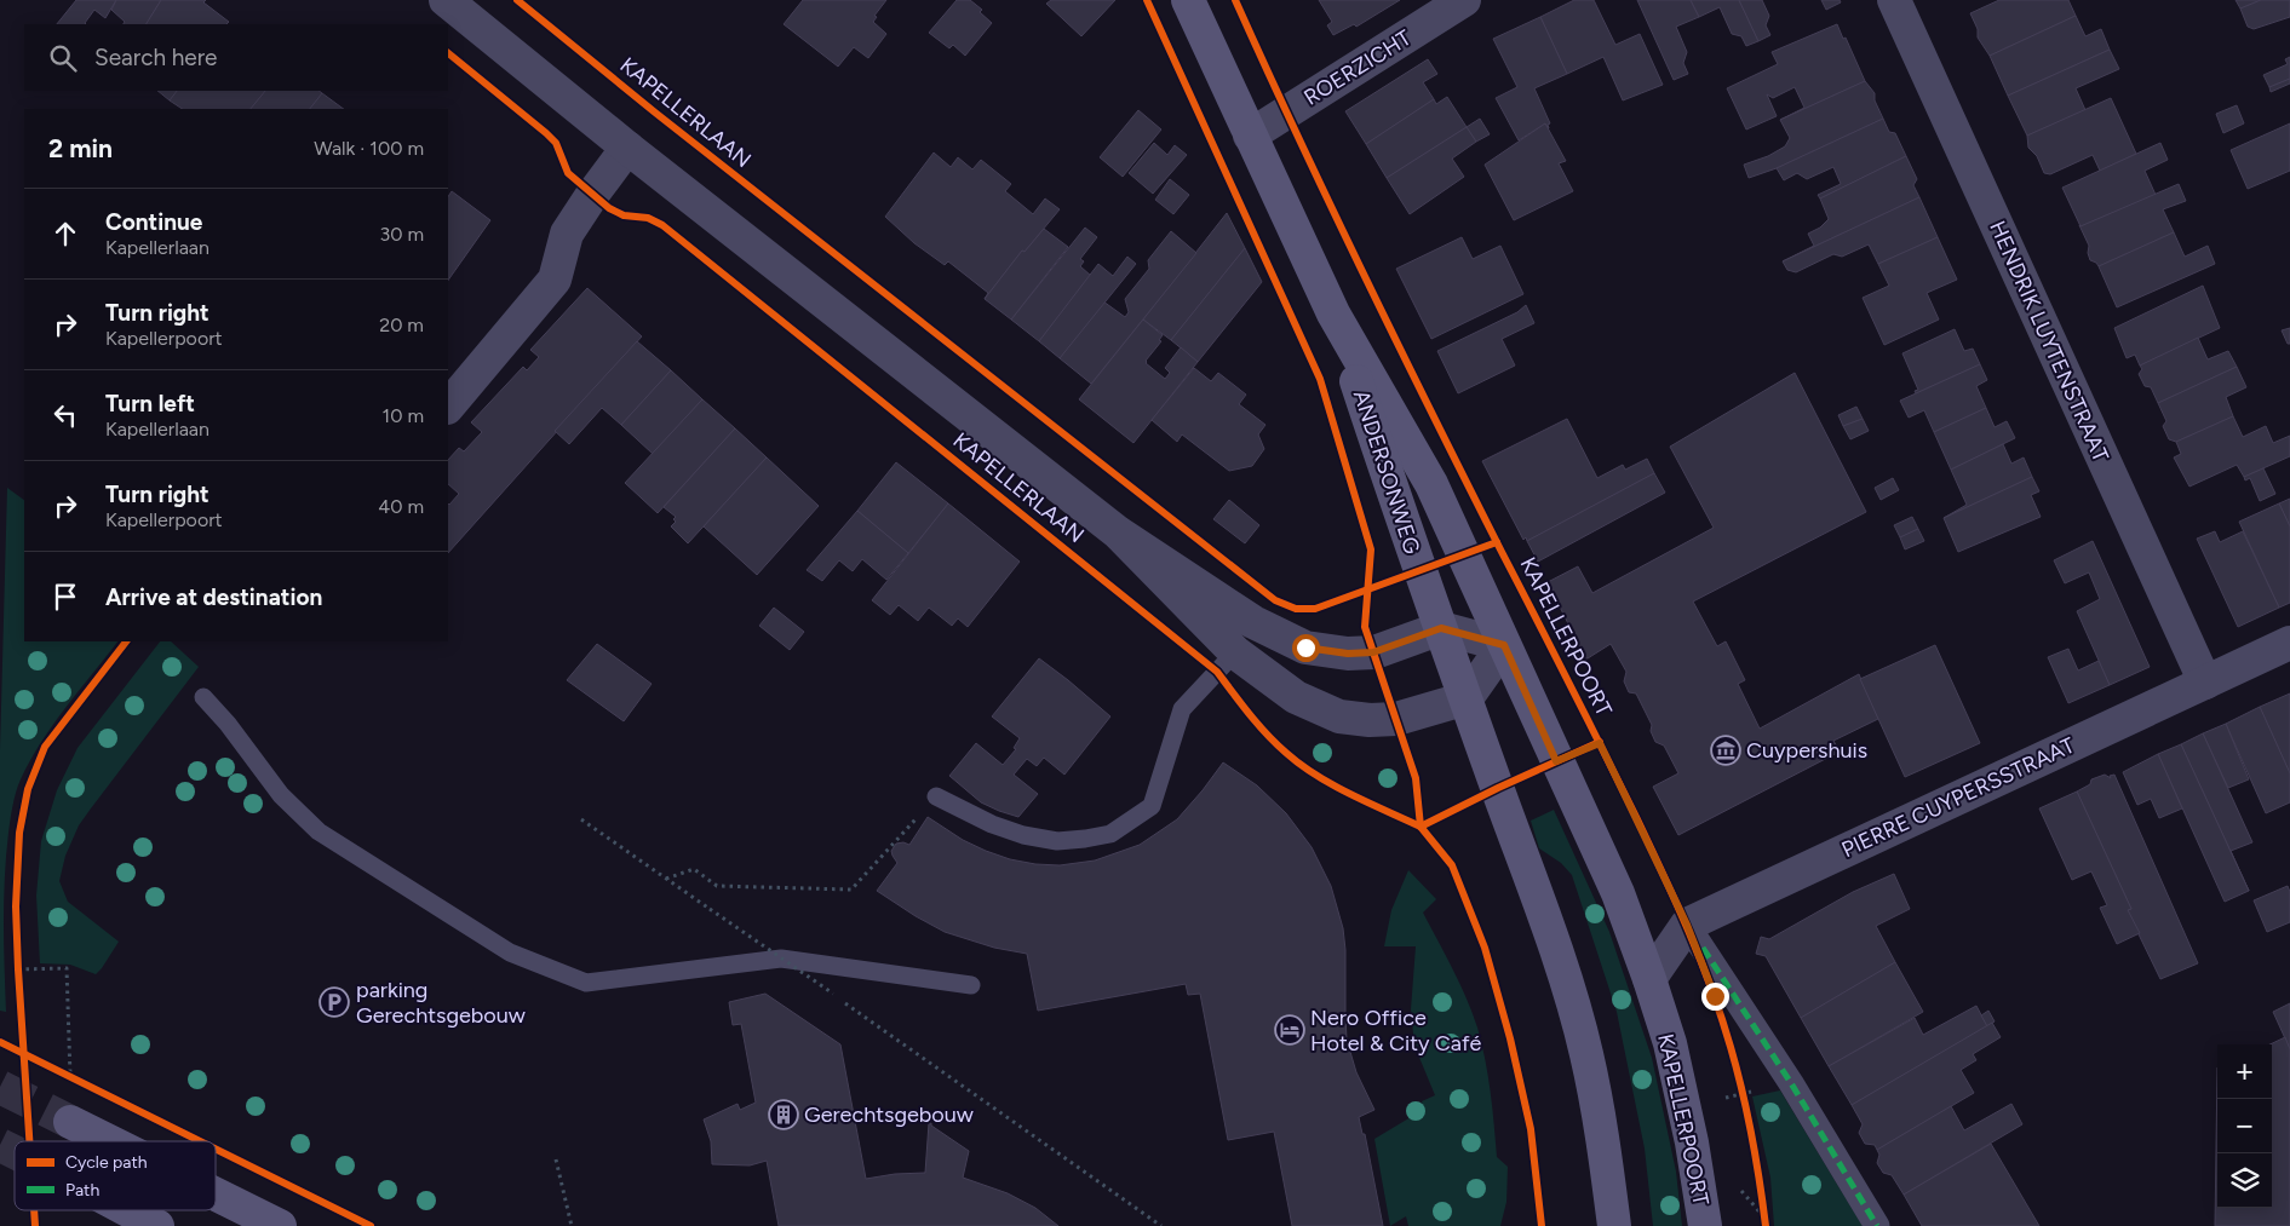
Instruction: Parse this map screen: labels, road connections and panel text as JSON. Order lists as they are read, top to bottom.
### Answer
{
  "streets": {
    "main road": ["ANDERSONWEG", "KAPELLERPOORT"],
    "street": [
      "ROERZICHT",
      "KAPELLERLAAN",
      "HENDRIK LUYTENSTRAAT",
      "PIERRE CUYPERSSTRAAT"
    ]
  },
  "crossings": [
    ["ROERZICHT", "ANDERSONWEG"],
    ["KAPELLERLAAN", "ANDERSONWEG"],
    ["HENDRIK LUYTENSTRAAT", "PIERRE CUYPERSSTRAAT"],
    ["ANDERSONWEG", "KAPELLERPOORT"]
  ],
  "places": {
    "museum": ["Cuypershuis"],
    "parking": ["parking Gerechtsgebouw"],
    "hotel": ["Nero Office Hotel & City Café"],
    "building": ["Gerechtsgebouw"]
  },
  "legend": ["Cycle path", "Path"],
  "page": {
    "search": "Search here",
    "heading": ["2 min", "Walk · 100 m"],
    "list": [
      ["Continue", "Kapellerlaan", "30 m"],
      ["Turn right", "Kapellerpoort", "20 m"],
      ["Turn left", "Kapellerlaan", "10 m"],
      ["Turn right", "Kapellerpoort", "40 m"],
      "Arrive at destination"
    ],
    "map_buttons": ["+", "−"]
  }
}
